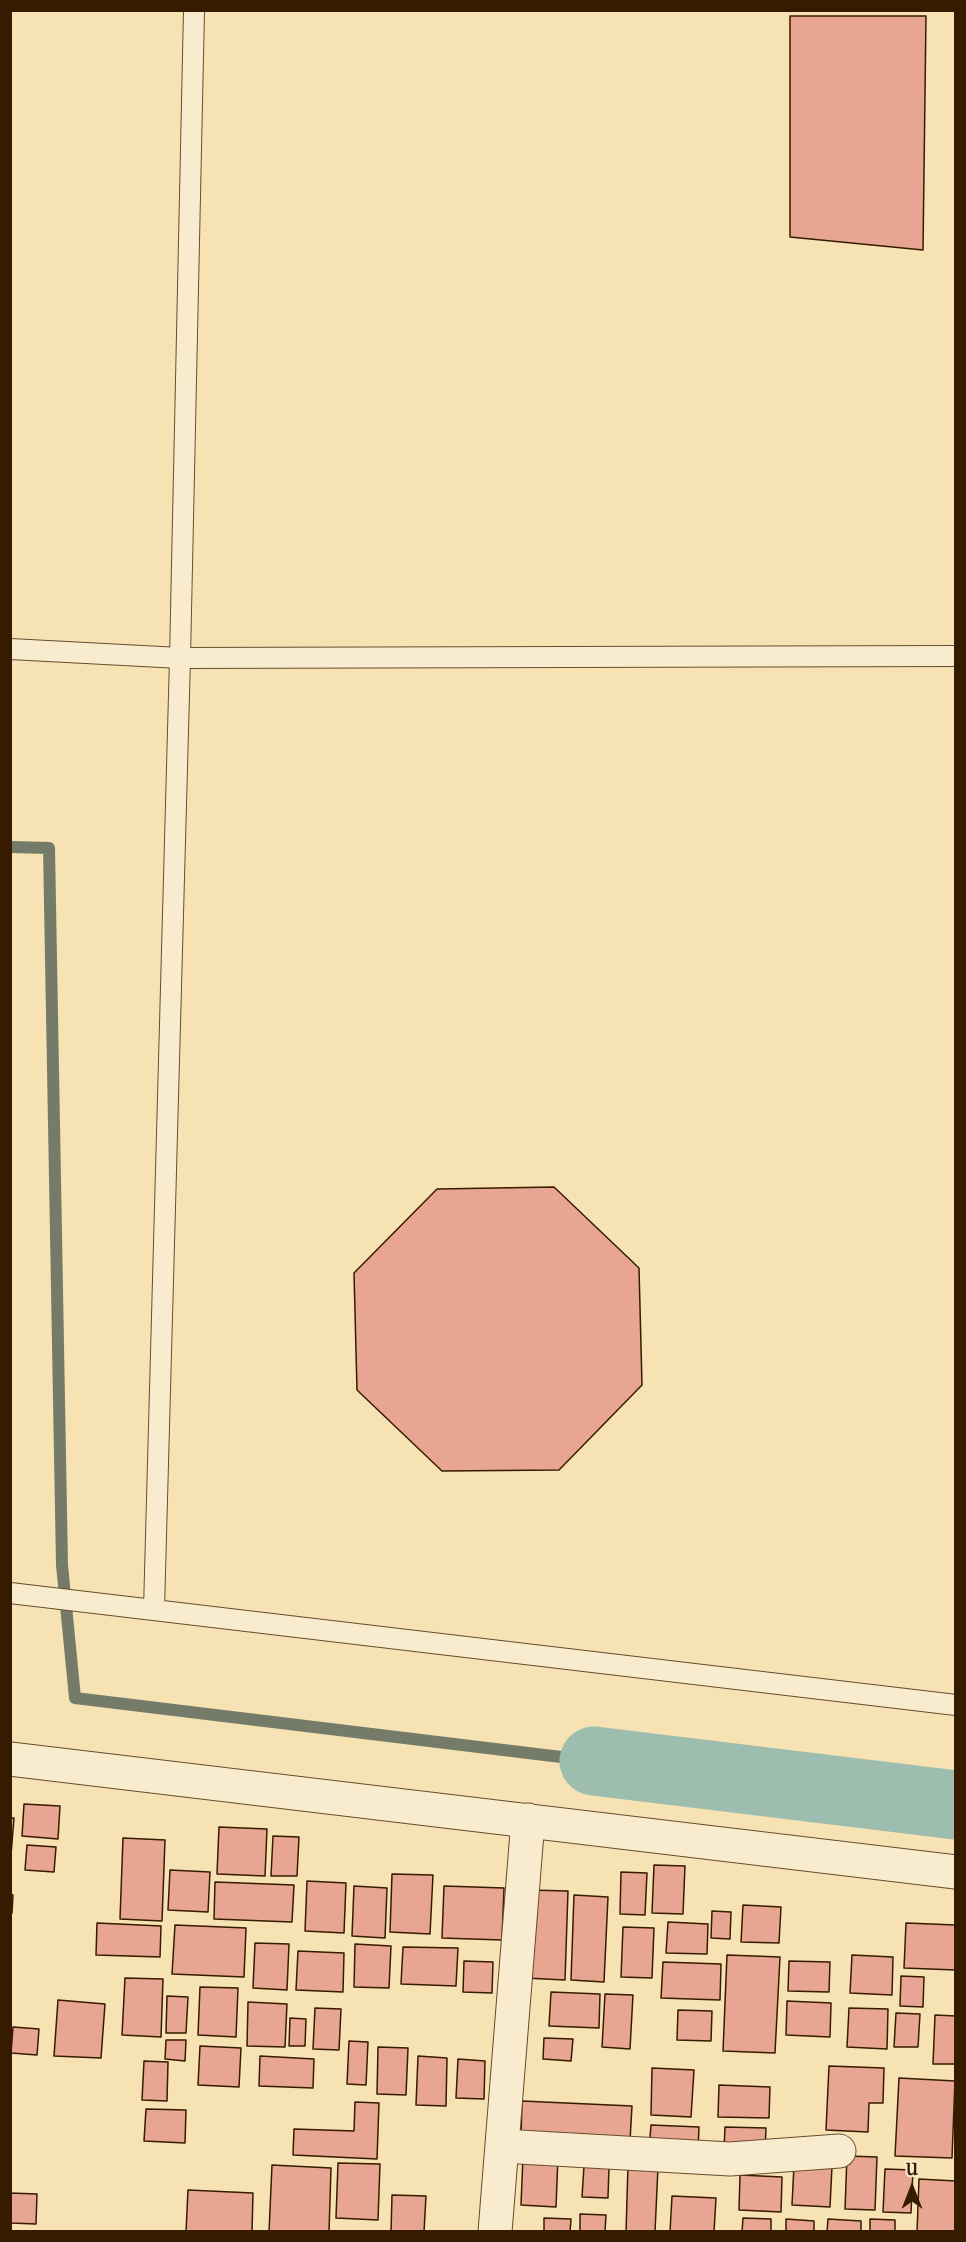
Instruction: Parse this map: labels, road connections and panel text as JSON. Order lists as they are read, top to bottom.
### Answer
{
  "north": "top"
}
